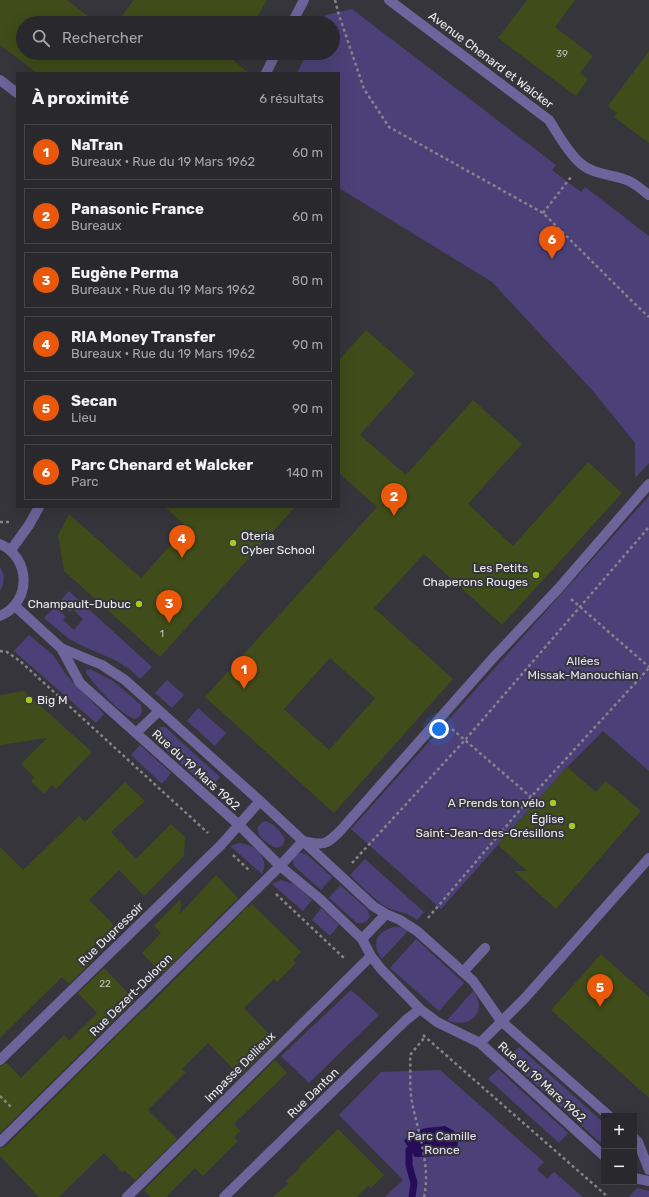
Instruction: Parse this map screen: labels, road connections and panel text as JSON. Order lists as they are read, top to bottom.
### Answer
{
  "streets": {
    "street": [
      "Avenue Chenard et Walcker",
      "Rue du 19 Mars 1962",
      "Rue Dupressoir",
      "Rue Dezert-Doloron",
      "Impasse Dellieux",
      "Rue Danton"
    ]
  },
  "crossings": [
    ["Rue du 19 Mars 1962", "Rue Dupressoir"],
    ["Rue du 19 Mars 1962", "Rue Dezert-Doloron"],
    ["Rue du 19 Mars 1962", "Impasse Dellieux"],
    ["Rue du 19 Mars 1962", "Rue Danton"]
  ],
  "parks": ["Allées Missak-Manouchian", "Parc Camille Ronce"],
  "places": [
    "Oteria Cyber School",
    "Les Petits Chaperons Rouges",
    "Champault-Dubuc",
    "Big M",
    "A Prends ton vélo",
    "Église Saint-Jean-des-Grésillons"
  ],
  "house_numbers": ["39", "1", "22"],
  "page": {
    "search": "Rechercher",
    "heading": ["À proximité", "6 résultats"],
    "list": [
      {
        "mark": "1",
        "name": "NaTran",
        "note": "Bureaux · Rue du 19 Mars 1962",
        "value": "60 m"
      },
      {
        "mark": "2",
        "name": "Panasonic France",
        "note": "Bureaux",
        "value": "60 m"
      },
      {
        "mark": "3",
        "name": "Eugène Perma",
        "note": "Bureaux · Rue du 19 Mars 1962",
        "value": "80 m"
      },
      {
        "mark": "4",
        "name": "RIA Money Transfer",
        "note": "Bureaux · Rue du 19 Mars 1962",
        "value": "90 m"
      },
      {
        "mark": "5",
        "name": "Secan",
        "note": "Lieu",
        "value": "90 m"
      },
      {
        "mark": "6",
        "name": "Parc Chenard et Walcker",
        "note": "Parc",
        "value": "140 m"
      }
    ],
    "pins": [
      "6",
      "2",
      "4",
      "3",
      "1",
      "5"
    ],
    "map_buttons": ["+", "−"]
  }
}
